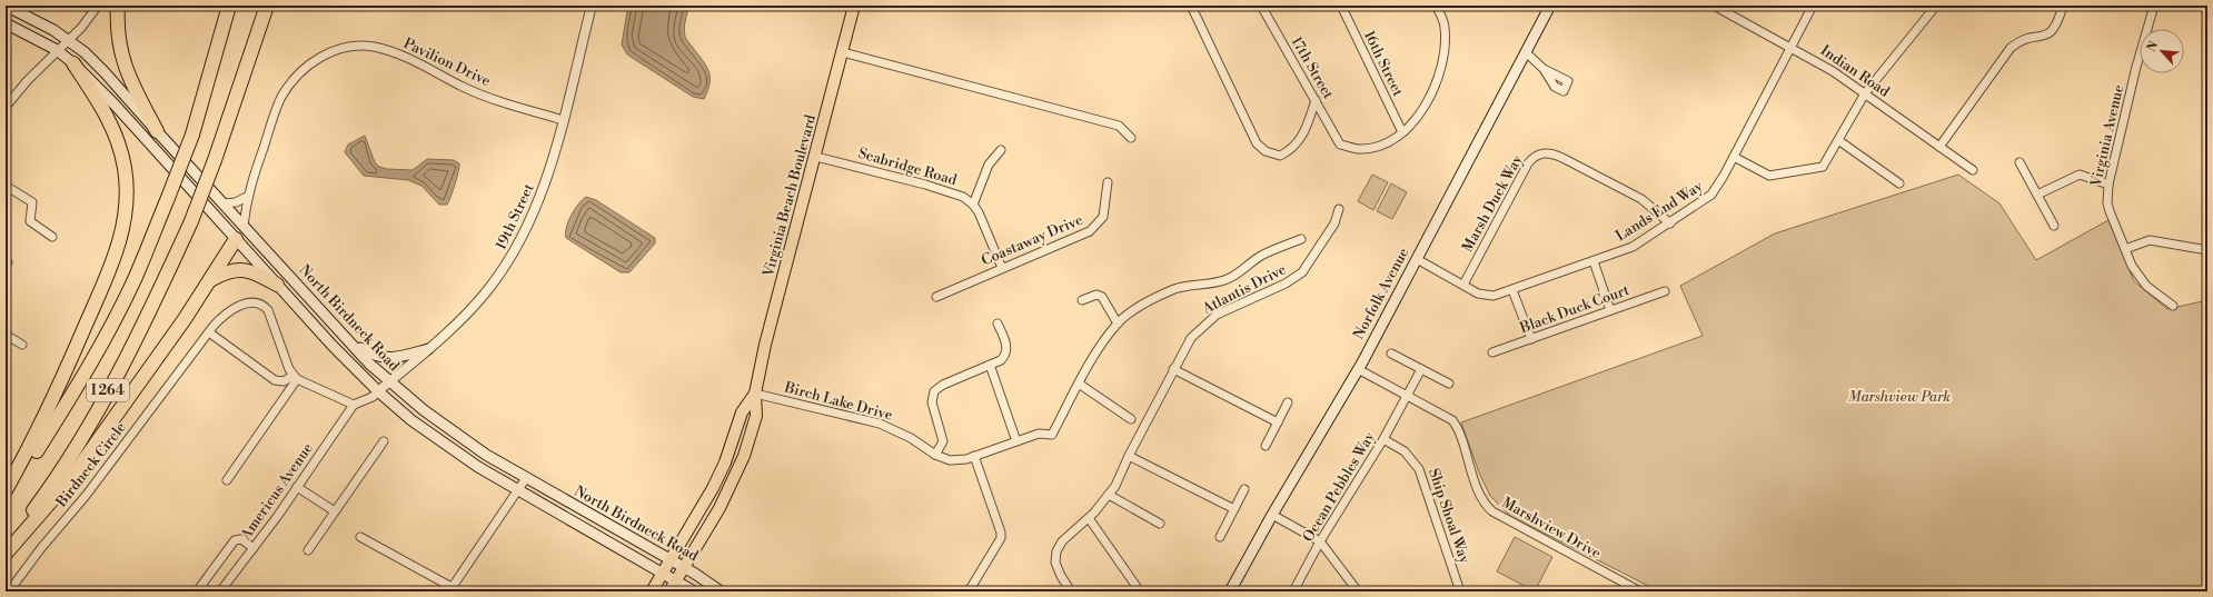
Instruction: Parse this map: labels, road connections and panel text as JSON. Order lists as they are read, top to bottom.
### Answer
{
  "streets": {
    "highway": ["I 264"],
    "main road": [
      "Pavilion Drive",
      "Virginia Beach Boulevard",
      "Norfolk Avenue",
      "North Birdneck Road"
    ],
    "street": [
      "16th Street",
      "17th Street",
      "Indian Road",
      "Virginia Avenue",
      "Seabridge Road",
      "Marsh Duck Way",
      "Lands End Way",
      "19th Street",
      "Coastaway Drive",
      "Atlantis Drive",
      "Black Duck Court",
      "Birch Lake Drive",
      "Birdneck Circle",
      "Ocean Pebbles Way",
      "Americus Avenue",
      "Ship Shoal Way",
      "Marshview Drive"
    ]
  },
  "crossings": [
    ["Pavilion Drive", "19th Street"],
    ["Pavilion Drive", "North Birdneck Road"],
    ["16th Street", "17th Street"],
    ["Indian Road", "Lands End Way"],
    ["Seabridge Road", "Virginia Beach Boulevard"],
    ["Virginia Beach Boulevard", "North Birdneck Road"],
    ["Virginia Beach Boulevard", "Birch Lake Drive"],
    ["Marsh Duck Way", "Lands End Way"],
    ["Lands End Way", "Norfolk Avenue"],
    ["19th Street", "North Birdneck Road"],
    ["Norfolk Avenue", "Marshview Drive"],
    ["Ocean Pebbles Way", "Ship Shoal Way"],
    ["Ocean Pebbles Way", "Marshview Drive"]
  ],
  "parks": ["Marshview Park"],
  "north": "top left"
}
